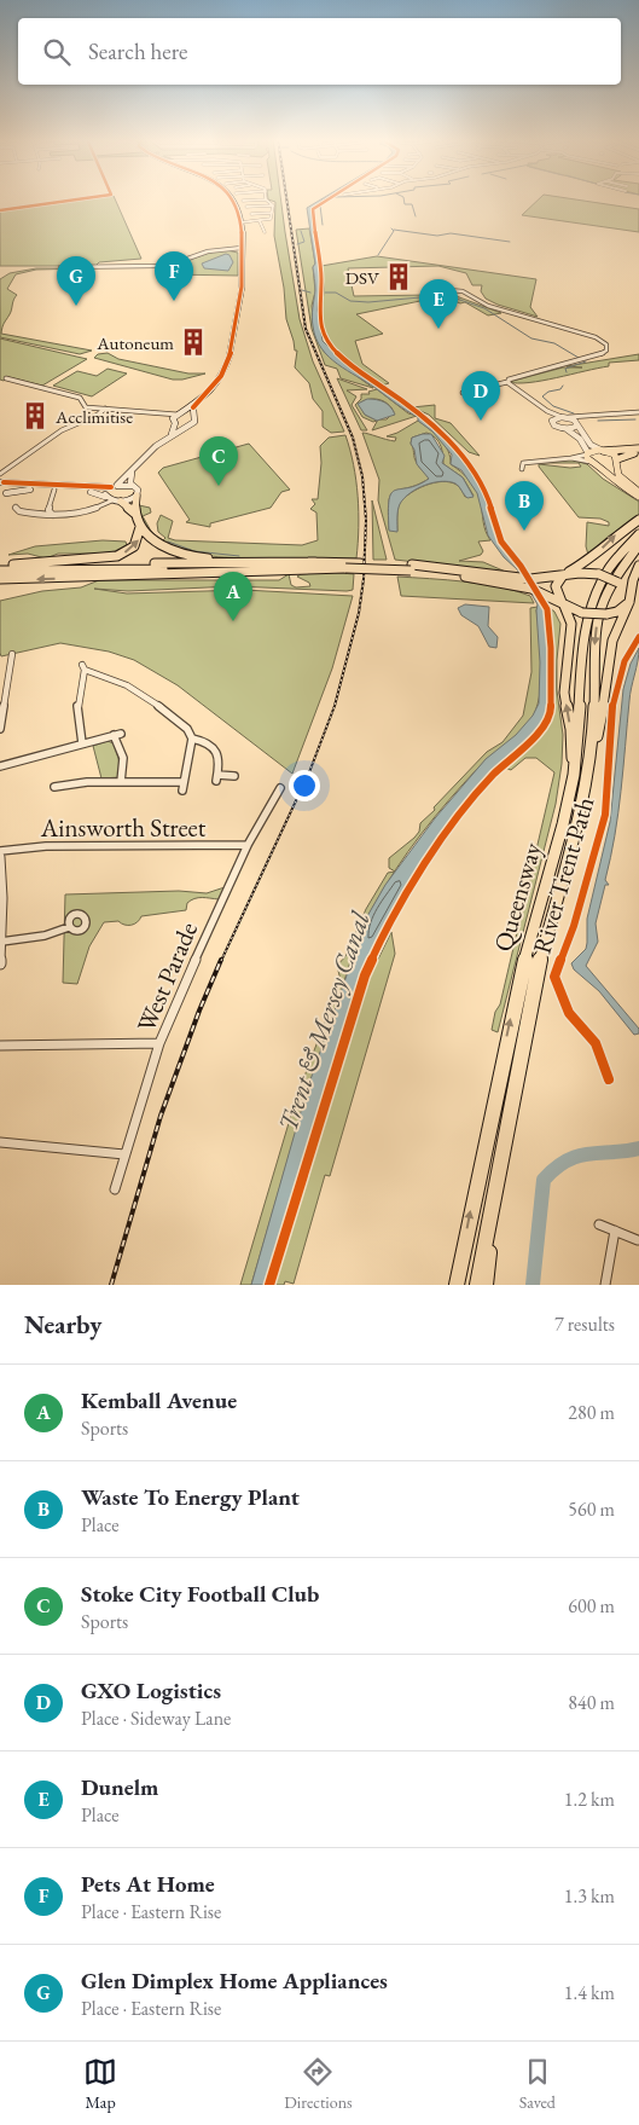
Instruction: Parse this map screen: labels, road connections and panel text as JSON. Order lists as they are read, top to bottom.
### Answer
{
  "streets": {
    "highway": ["Queensway"],
    "street": ["Ainsworth Street", "West Parade"],
    "cycle path": ["River Trent Path"]
  },
  "crossings": [
    ["Ainsworth Street", "West Parade"]
  ],
  "water": ["Trent & Mersey Canal"],
  "places": {
    "building": ["DSV", "Autoneum", "Acclimitise"]
  },
  "page": {
    "search": "Search here",
    "pins": [
      "F",
      "G",
      "E",
      "D",
      "C",
      "B",
      "A"
    ],
    "heading": ["Nearby", "7 results"],
    "list": [
      {
        "mark": "A",
        "name": "Kemball Avenue",
        "note": "Sports",
        "value": "280 m"
      },
      {
        "mark": "B",
        "name": "Waste To Energy Plant",
        "note": "Place",
        "value": "560 m"
      },
      {
        "mark": "C",
        "name": "Stoke City Football Club",
        "note": "Sports",
        "value": "600 m"
      },
      {
        "mark": "D",
        "name": "GXO Logistics",
        "note": "Place · Sideway Lane",
        "value": "840 m"
      },
      {
        "mark": "E",
        "name": "Dunelm",
        "note": "Place",
        "value": "1.2 km"
      },
      {
        "mark": "F",
        "name": "Pets At Home",
        "note": "Place · Eastern Rise",
        "value": "1.3 km"
      },
      {
        "mark": "G",
        "name": "Glen Dimplex Home Appliances",
        "note": "Place · Eastern Rise",
        "value": "1.4 km"
      }
    ],
    "nav": ["Map", "Directions", "Saved"]
  }
}
